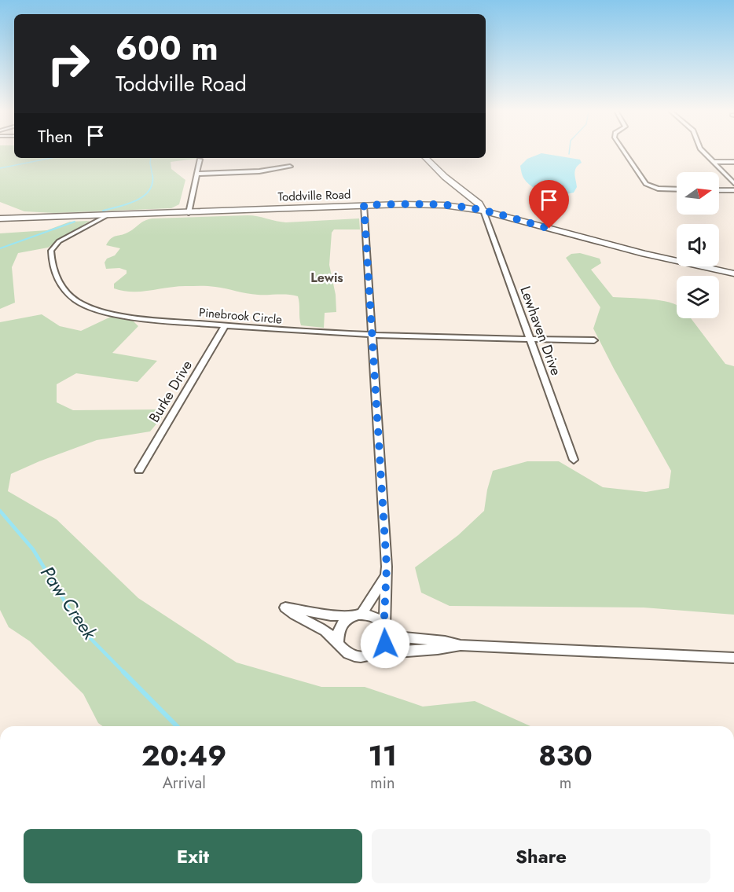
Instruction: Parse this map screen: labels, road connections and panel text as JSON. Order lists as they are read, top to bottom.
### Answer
{
  "streets": {
    "street": [
      "Toddville Road",
      "Pinebrook Circle",
      "Lewhaven Drive",
      "Burke Drive"
    ]
  },
  "crossings": [
    ["Toddville Road", "Pinebrook Circle"],
    ["Toddville Road", "Lewhaven Drive"],
    ["Pinebrook Circle", "Lewhaven Drive"],
    ["Pinebrook Circle", "Burke Drive"]
  ],
  "districts": ["Lewis"],
  "water": ["Paw Creek"],
  "north": "right",
  "page": {
    "turn": ["600 m", "Toddville Road"],
    "then": "Then",
    "eta": [
      "20:49",
      "Arrival",
      "11",
      "min",
      "830",
      "m"
    ],
    "buttons": ["Exit", "Share"]
  }
}
